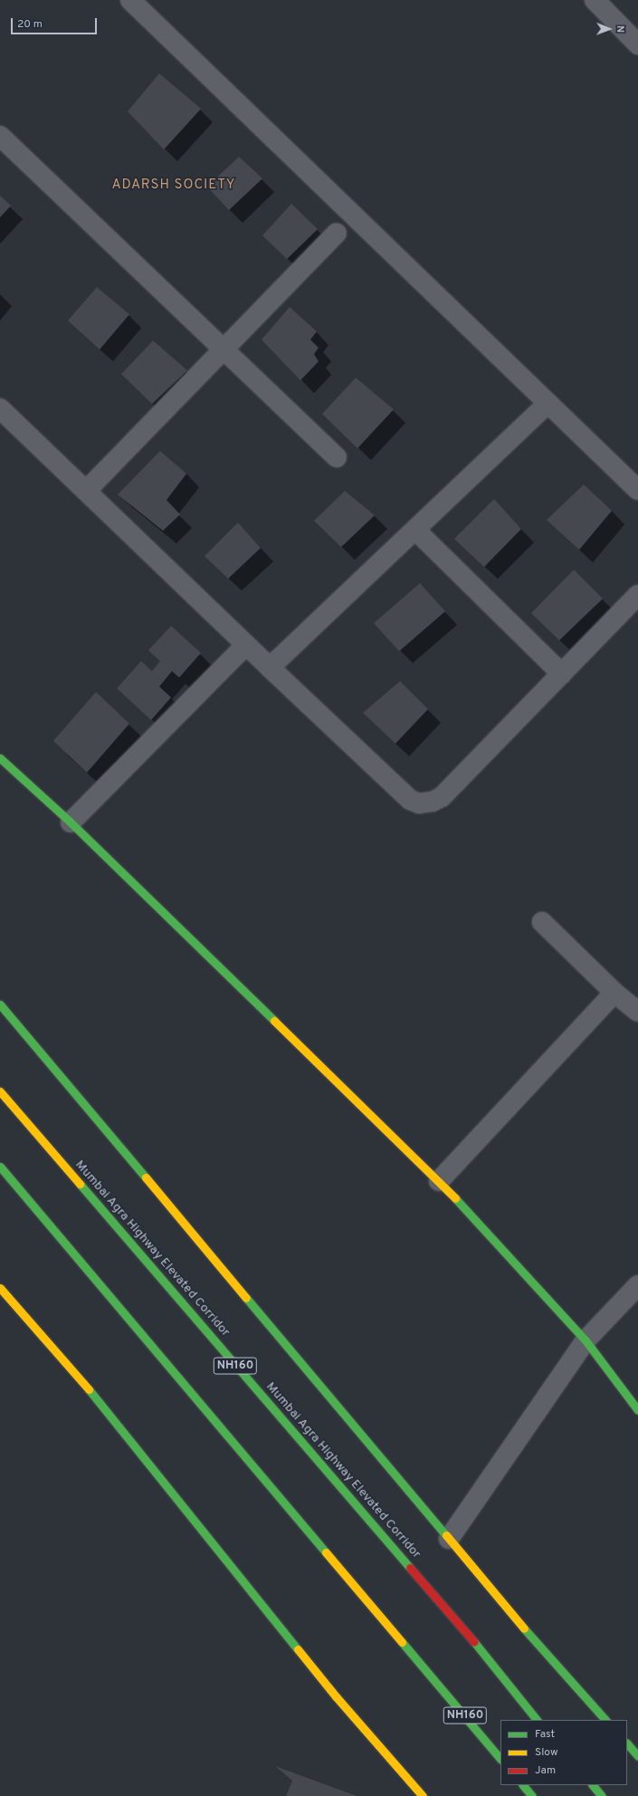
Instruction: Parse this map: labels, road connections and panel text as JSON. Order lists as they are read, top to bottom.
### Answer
{
  "streets": {
    "main road": ["Mumbai Agra Highway Elevated Corridor", "NH160"]
  },
  "districts": ["ADARSH SOCIETY"],
  "legend": ["Fast", "Slow", "Jam"],
  "scale_bar": "20 m",
  "north": "right"
}
